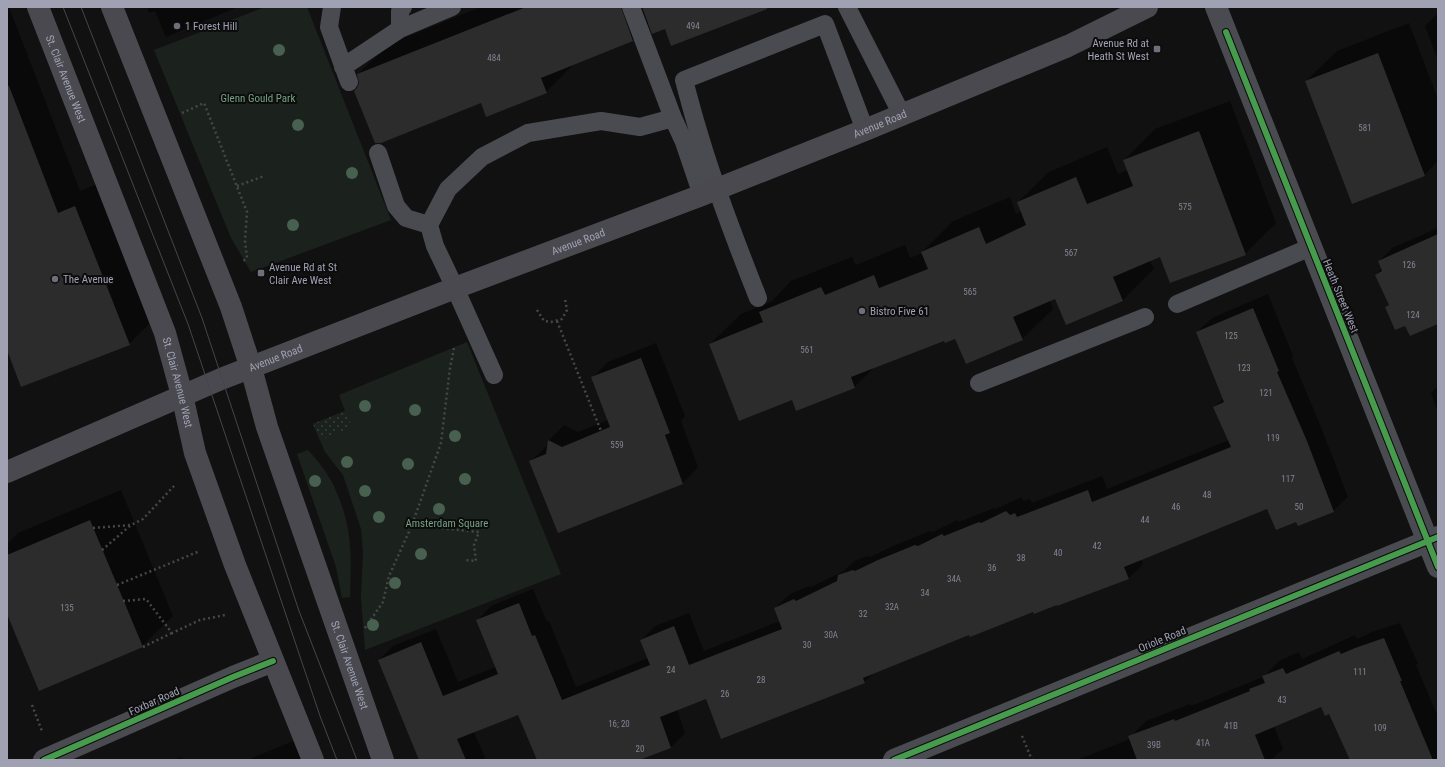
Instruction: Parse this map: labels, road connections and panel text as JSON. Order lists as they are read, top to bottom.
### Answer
{
  "streets": {
    "main road": ["St. Clair Avenue West", "Avenue Road"],
    "street": ["Heath Street West", "Oriole Road", "Foxbar Road"]
  },
  "crossings": [
    ["St. Clair Avenue West", "Avenue Road"],
    ["St. Clair Avenue West", "Foxbar Road"],
    ["Heath Street West", "Oriole Road"]
  ],
  "parks": ["Glenn Gould Park", "Amsterdam Square"],
  "places": {
    "other": ["1 Forest Hill", "The Avenue", "Bistro Five 61"],
    "transit": ["Avenue Rd at Heath St West", "Avenue Rd at St Clair Ave West"]
  },
  "house_numbers": [
    "494",
    "484",
    "581",
    "575",
    "567",
    "126",
    "565",
    "124",
    "125",
    "561",
    "123",
    "121",
    "119",
    "559",
    "117",
    "48",
    "46",
    "50",
    "44",
    "42",
    "40",
    "38",
    "36",
    "34A",
    "34",
    "32A",
    "135",
    "32",
    "30A",
    "30",
    "24",
    "111",
    "28",
    "26",
    "43",
    "16; 20",
    "41B",
    "109",
    "41A",
    "39B",
    "20"
  ]
}
